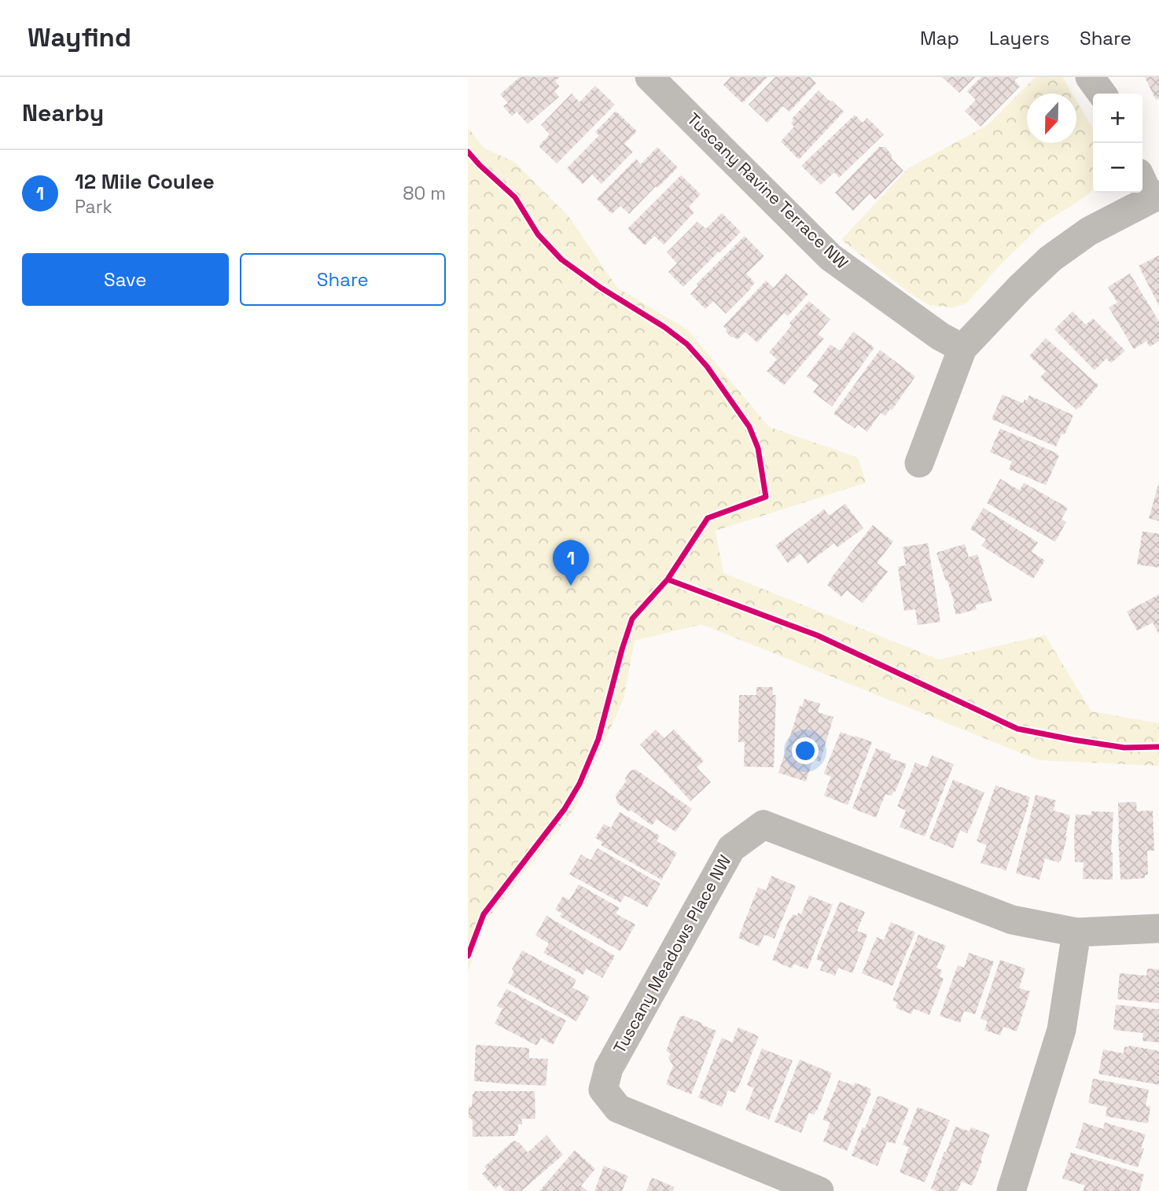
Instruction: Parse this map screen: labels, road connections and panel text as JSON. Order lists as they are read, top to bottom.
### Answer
{
  "streets": {
    "street": ["Tuscany Ravine Terrace NW", "Tuscany Meadows Place NW"]
  },
  "north": "bottom",
  "page": {
    "header": "Wayfind",
    "nav": ["Map", "Layers", "Share"],
    "heading": "Nearby",
    "map_buttons": ["+", "−"],
    "list": [
      {
        "mark": "1",
        "name": "12 Mile Coulee",
        "note": "Park",
        "value": "80 m"
      }
    ],
    "buttons": ["Save", "Share"],
    "pins": "1"
  }
}
